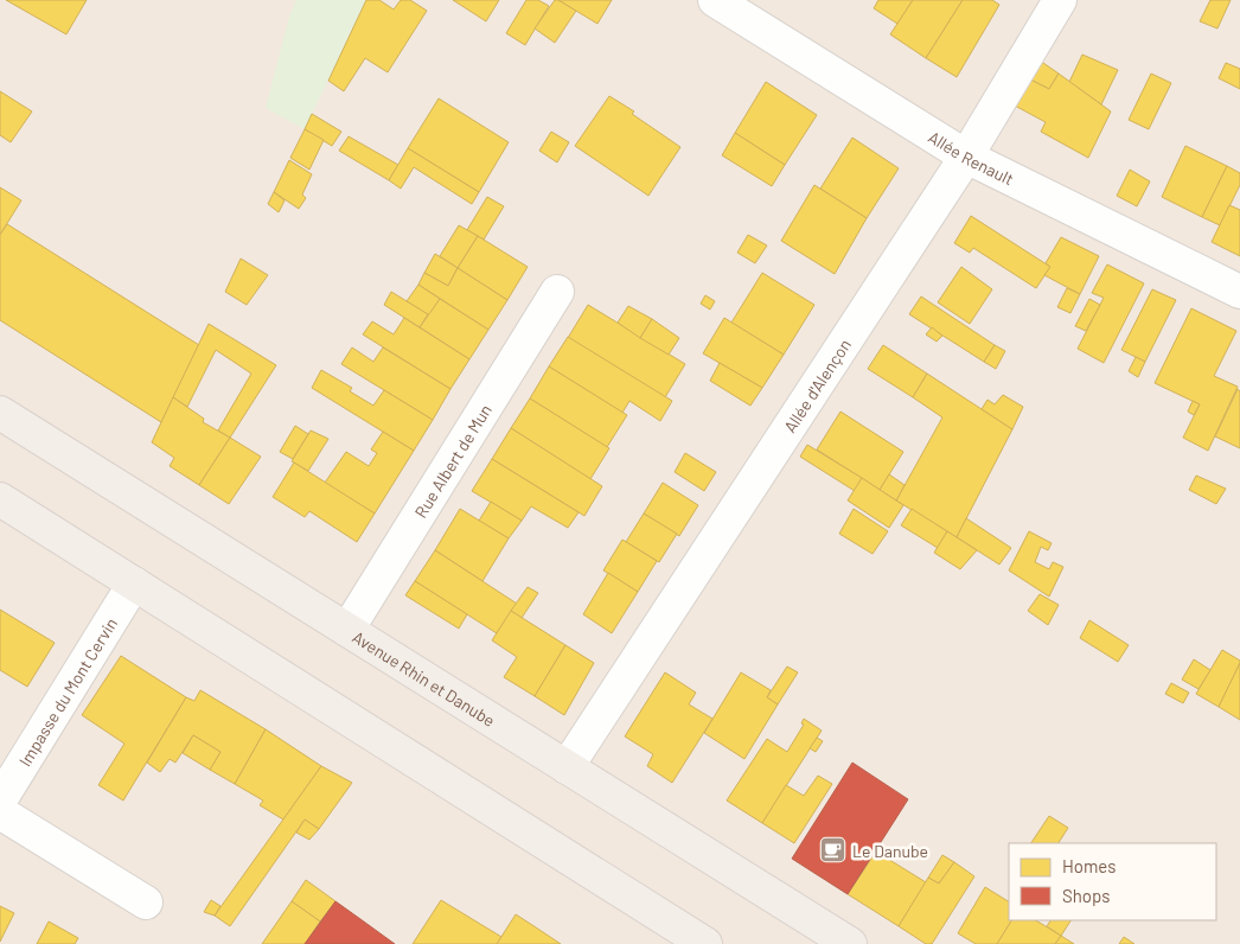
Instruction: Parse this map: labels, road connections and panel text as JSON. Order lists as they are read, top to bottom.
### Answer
{
  "streets": {
    "main road": ["Avenue Rhin et Danube"],
    "street": [
      "Allée Renault",
      "Allée d'Alençon",
      "Rue Albert de Mun",
      "Impasse du Mont Cervin"
    ]
  },
  "crossings": [
    ["Allée Renault", "Allée d'Alençon"],
    ["Allée d'Alençon", "Avenue Rhin et Danube"],
    ["Rue Albert de Mun", "Avenue Rhin et Danube"]
  ],
  "places": {
    "cafe": ["Le Danube"]
  },
  "legend": ["Homes", "Shops"]
}
